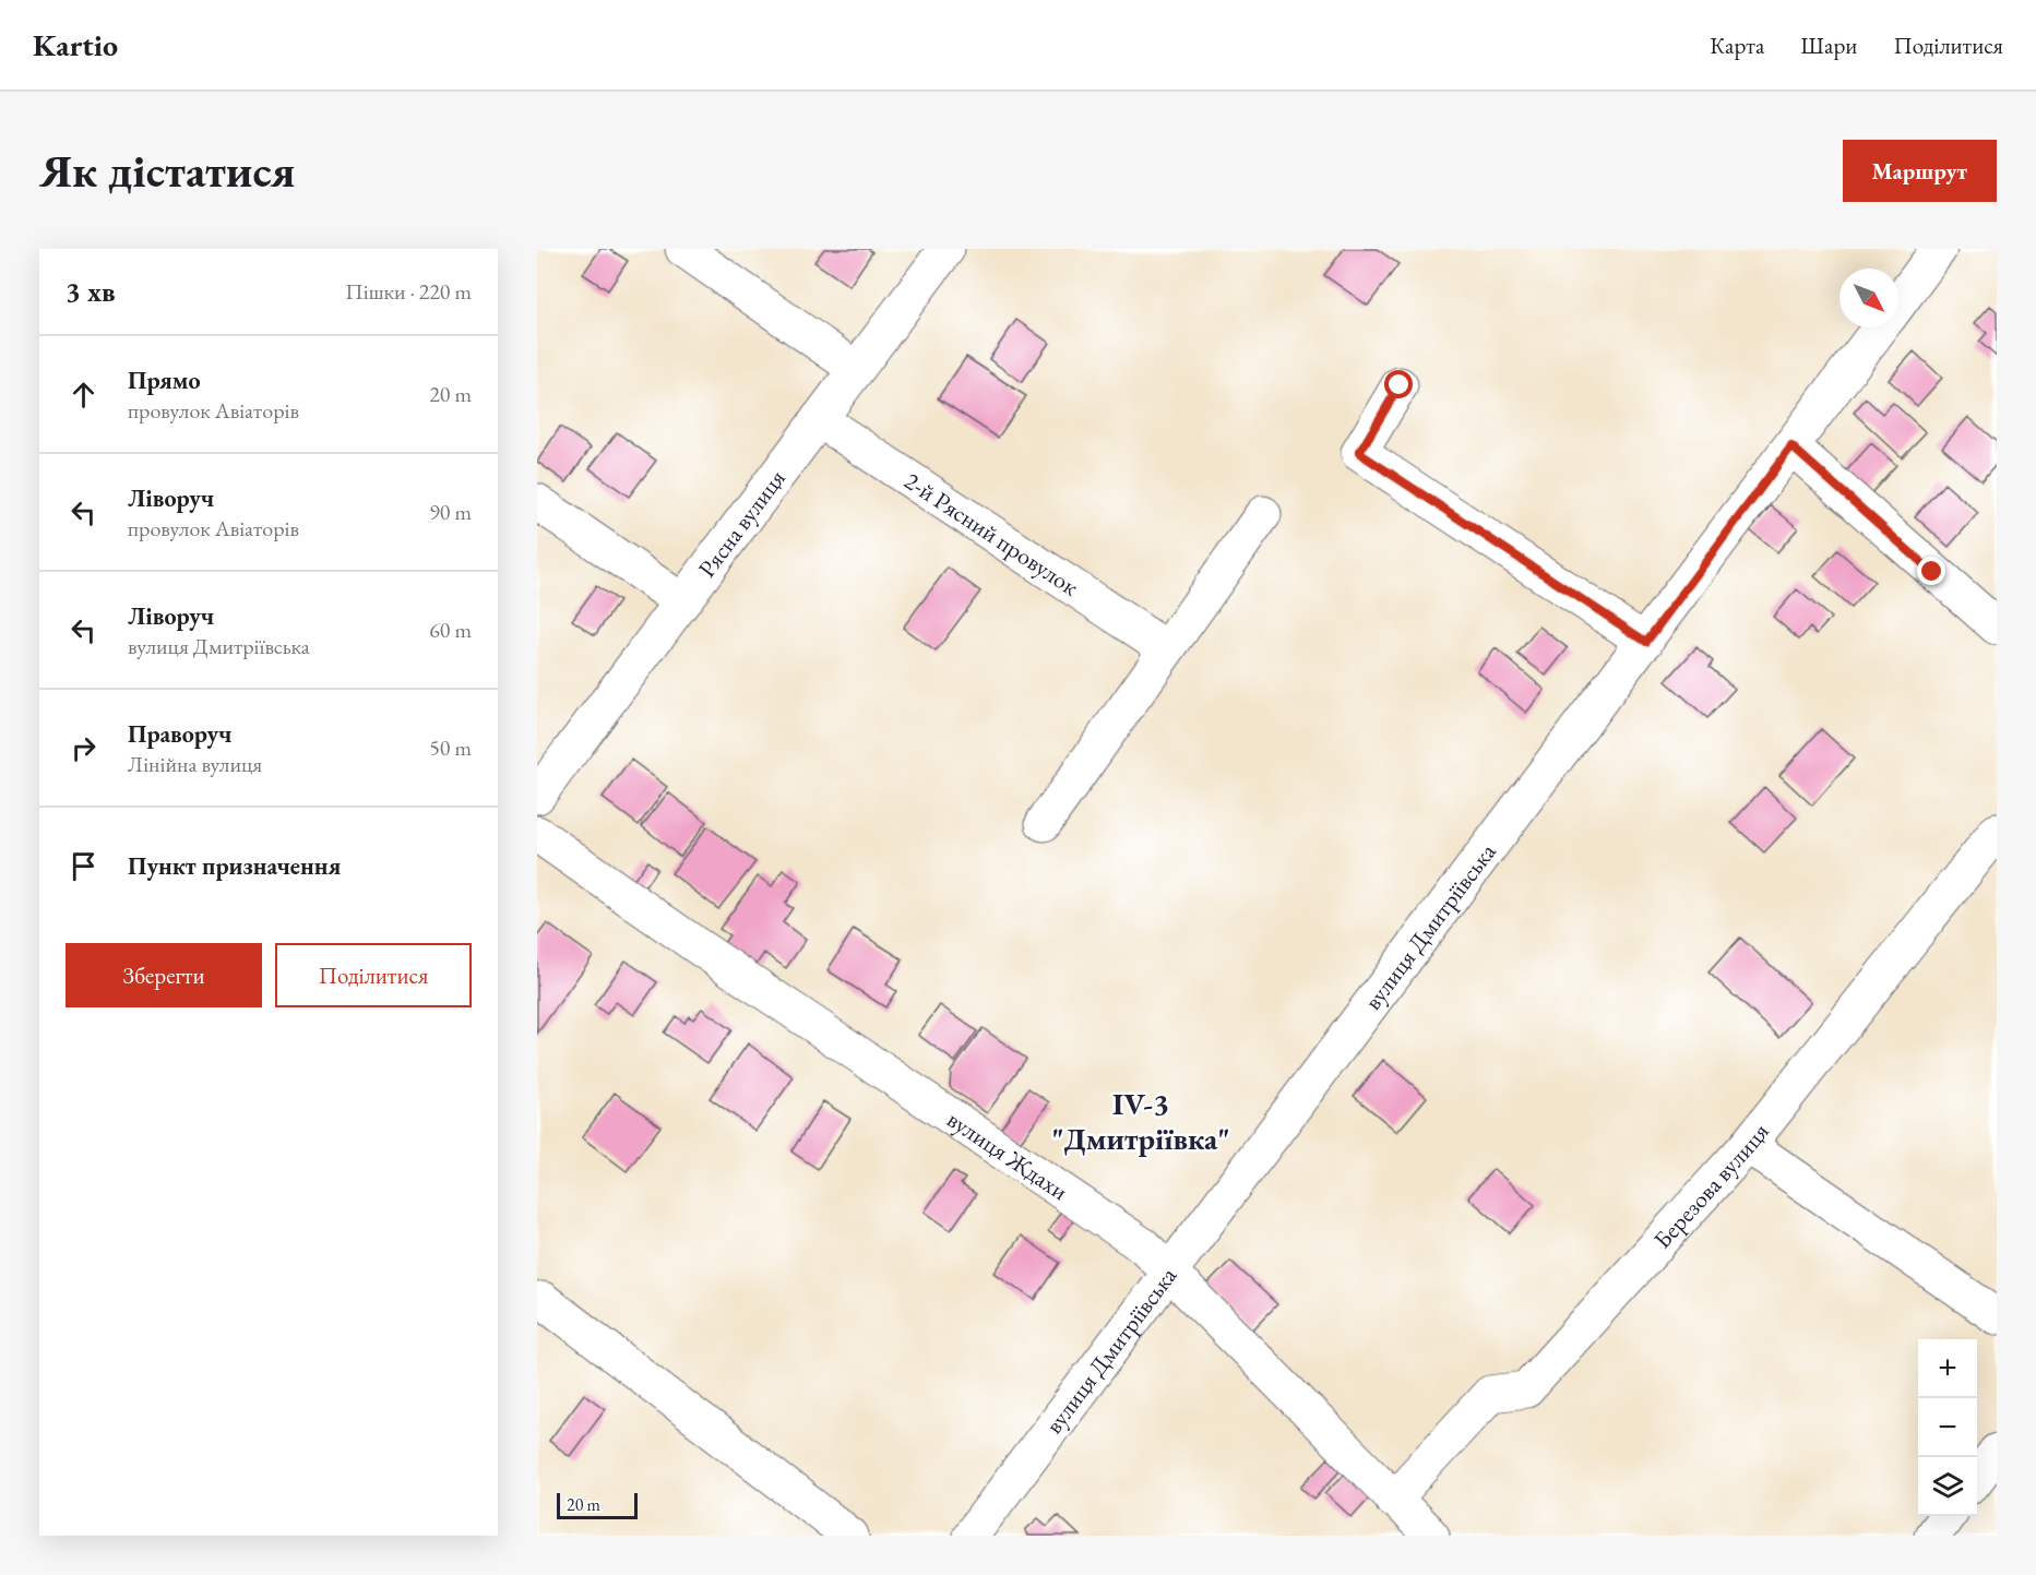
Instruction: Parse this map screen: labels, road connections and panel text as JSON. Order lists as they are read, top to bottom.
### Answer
{
  "streets": {
    "street": [
      "Рясна вулиця",
      "2-й Рясний провулок",
      "вулиця Дмитріївська",
      "вулиця Ждахи",
      "Березова вулиця"
    ]
  },
  "crossings": [
    ["Рясна вулиця", "2-й Рясний провулок"],
    ["вулиця Дмитріївська", "вулиця Ждахи"],
    ["вулиця Ждахи", "Березова вулиця"]
  ],
  "districts": ["IV-3 \"Дмитріївка\""],
  "scale_bar": "20 m",
  "north": "bottom right",
  "page": {
    "header": "Kartio",
    "nav": ["Карта", "Шари", "Поділитися"],
    "buttons": [
      "Маршрут",
      ["Зберегти", "Поділитися"]
    ],
    "title": "Як дістатися",
    "heading": ["3 хв", "Пішки · 220 m"],
    "list": [
      ["Прямо", "провулок Авіаторів", "20 m"],
      ["Ліворуч", "провулок Авіаторів", "90 m"],
      ["Ліворуч", "вулиця Дмитріївська", "60 m"],
      ["Праворуч", "Лінійна вулиця", "50 m"],
      "Пункт призначення"
    ],
    "map_buttons": ["+", "−"],
    "scale": "20 m"
  }
}
